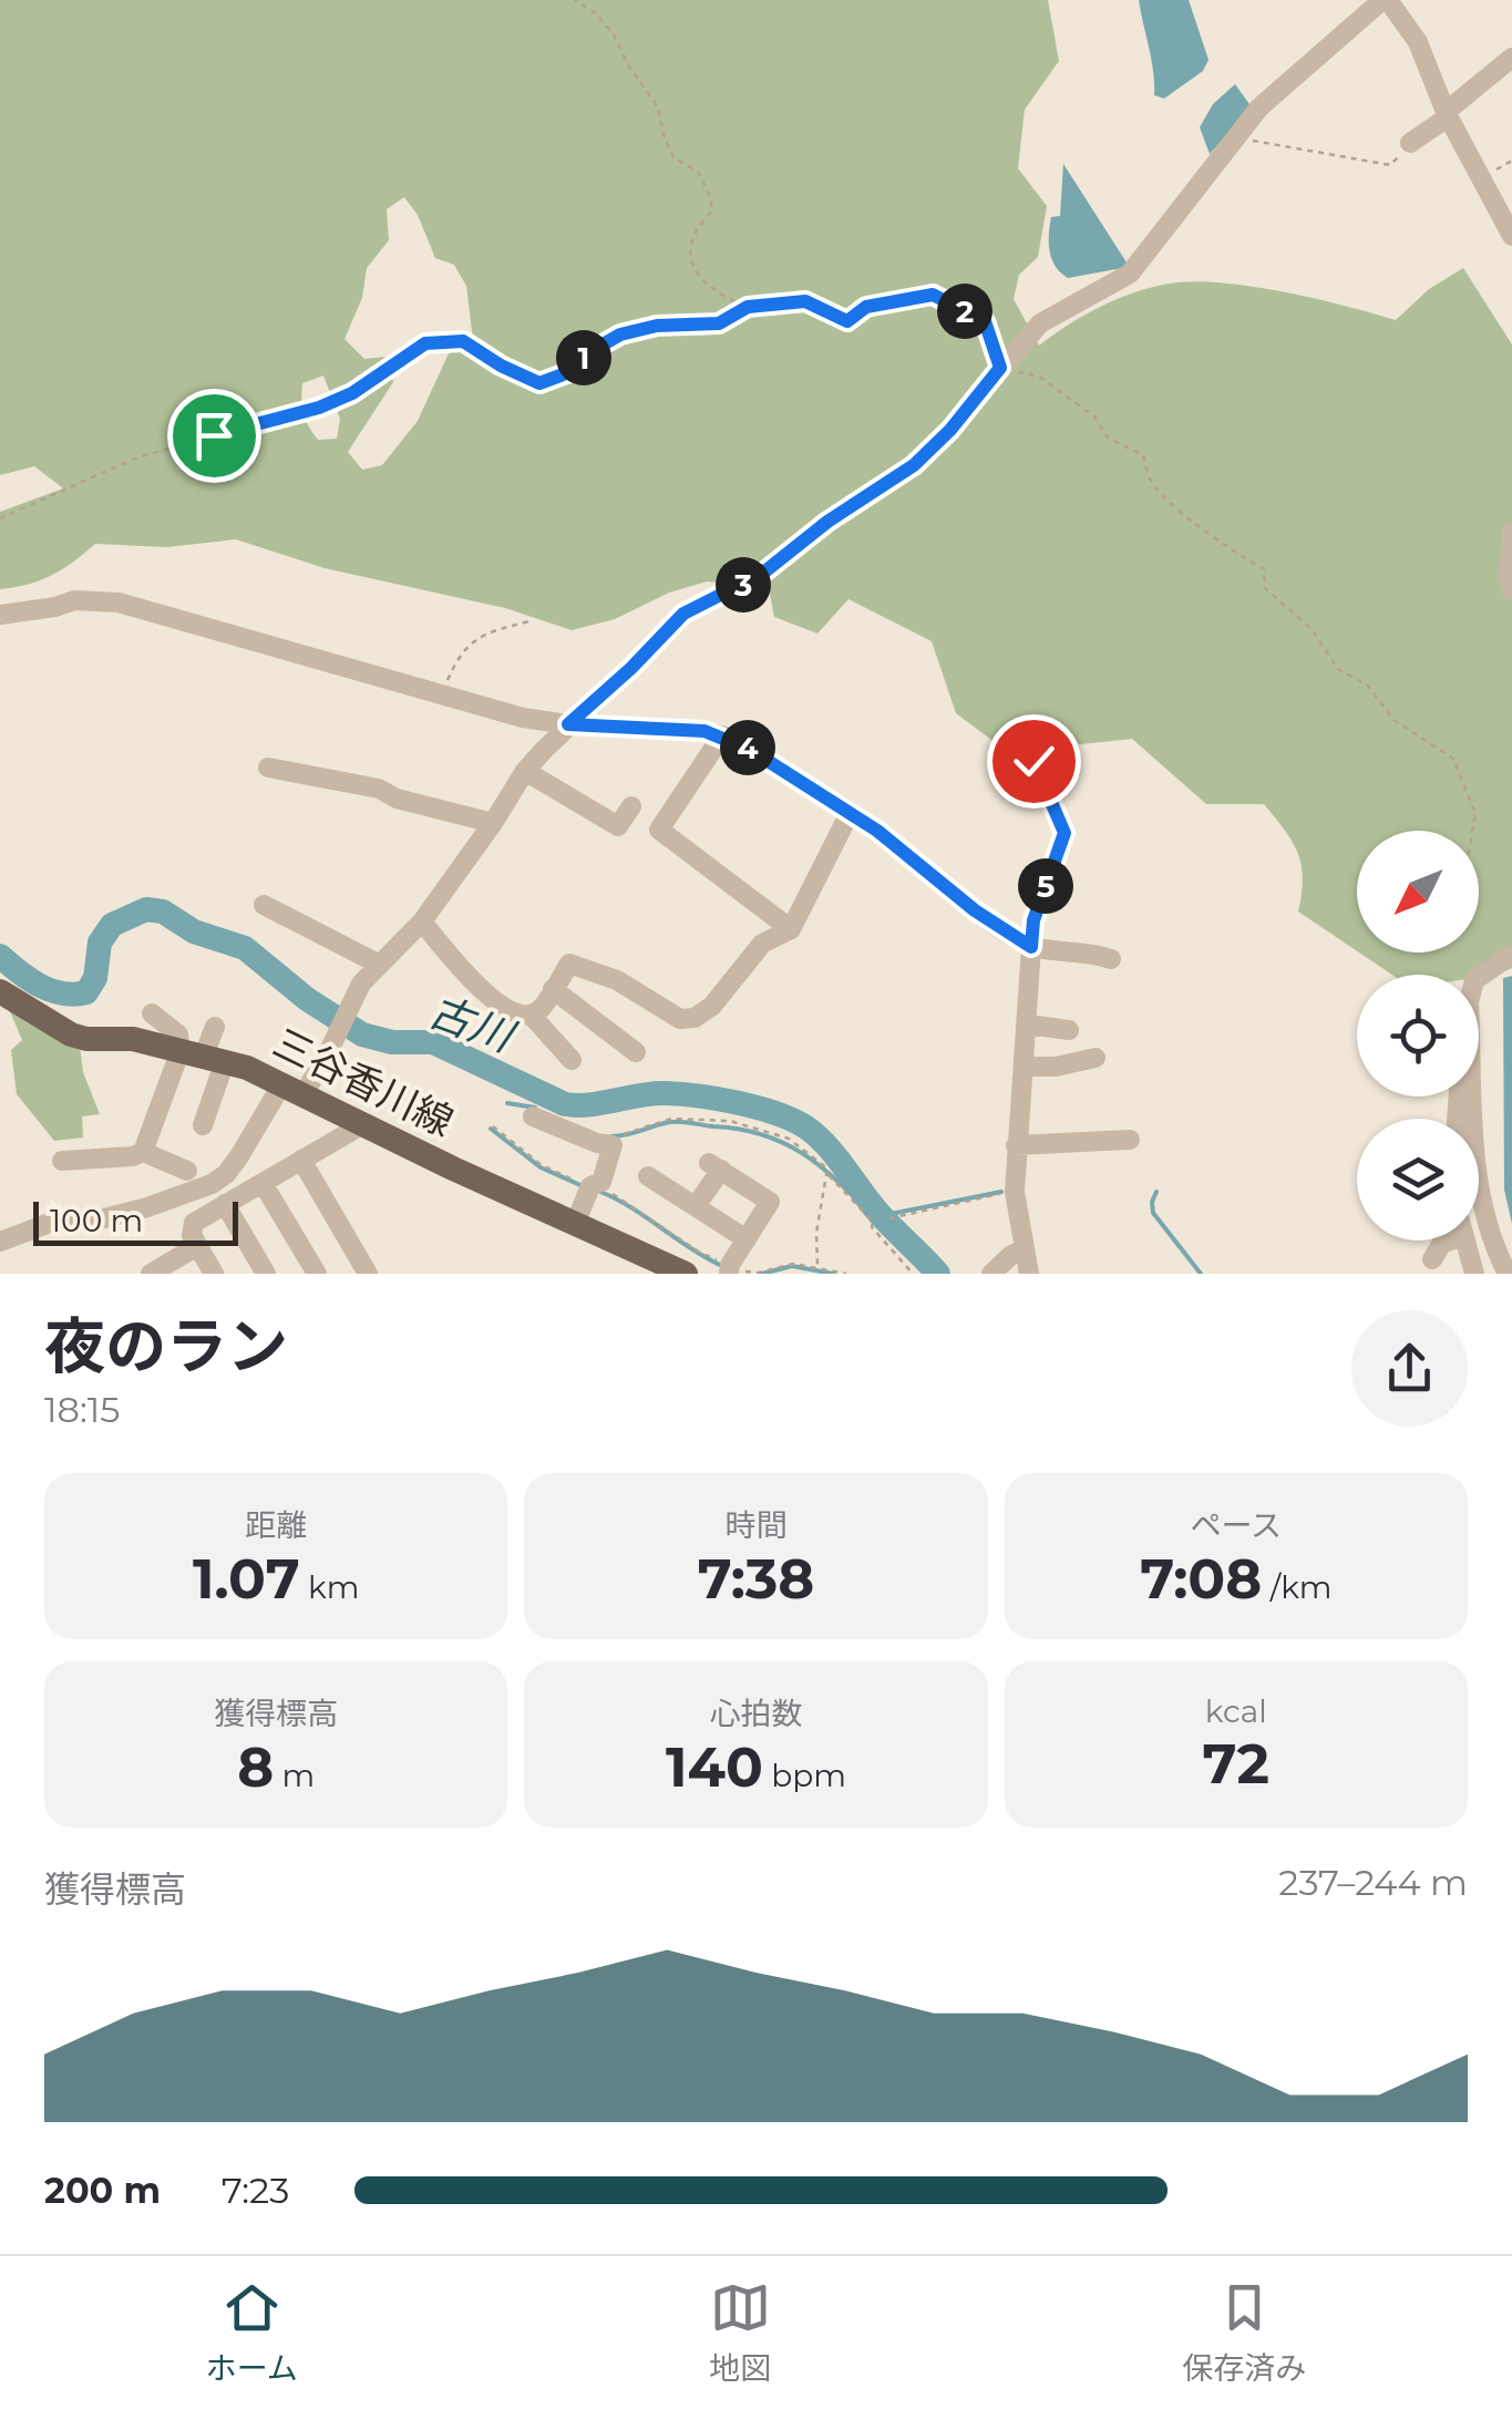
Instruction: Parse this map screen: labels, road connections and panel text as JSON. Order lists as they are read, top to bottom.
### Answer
{
  "streets": {
    "main road": ["三谷香川線"]
  },
  "water": ["古川"],
  "scale_bar": "100 m",
  "north": "bottom left",
  "page": {
    "pins": [
      "2",
      "1",
      "3",
      "4",
      "5"
    ],
    "scale": "100 m",
    "heading": ["夜のラン", "18:15"],
    "stats": [
      ["距離", "1.07 km"],
      ["時間", "7:38"],
      ["ペース", "7:08 /km"],
      ["獲得標高", "8 m"],
      ["心拍数", "140 bpm"],
      ["kcal", "72"]
    ],
    "chart": ["獲得標高", "237–244 m"],
    "list": [
      {
        "name": "200 m",
        "note": "7:23"
      }
    ],
    "tabs": ["ホーム", "地図", "保存済み"]
  }
}
